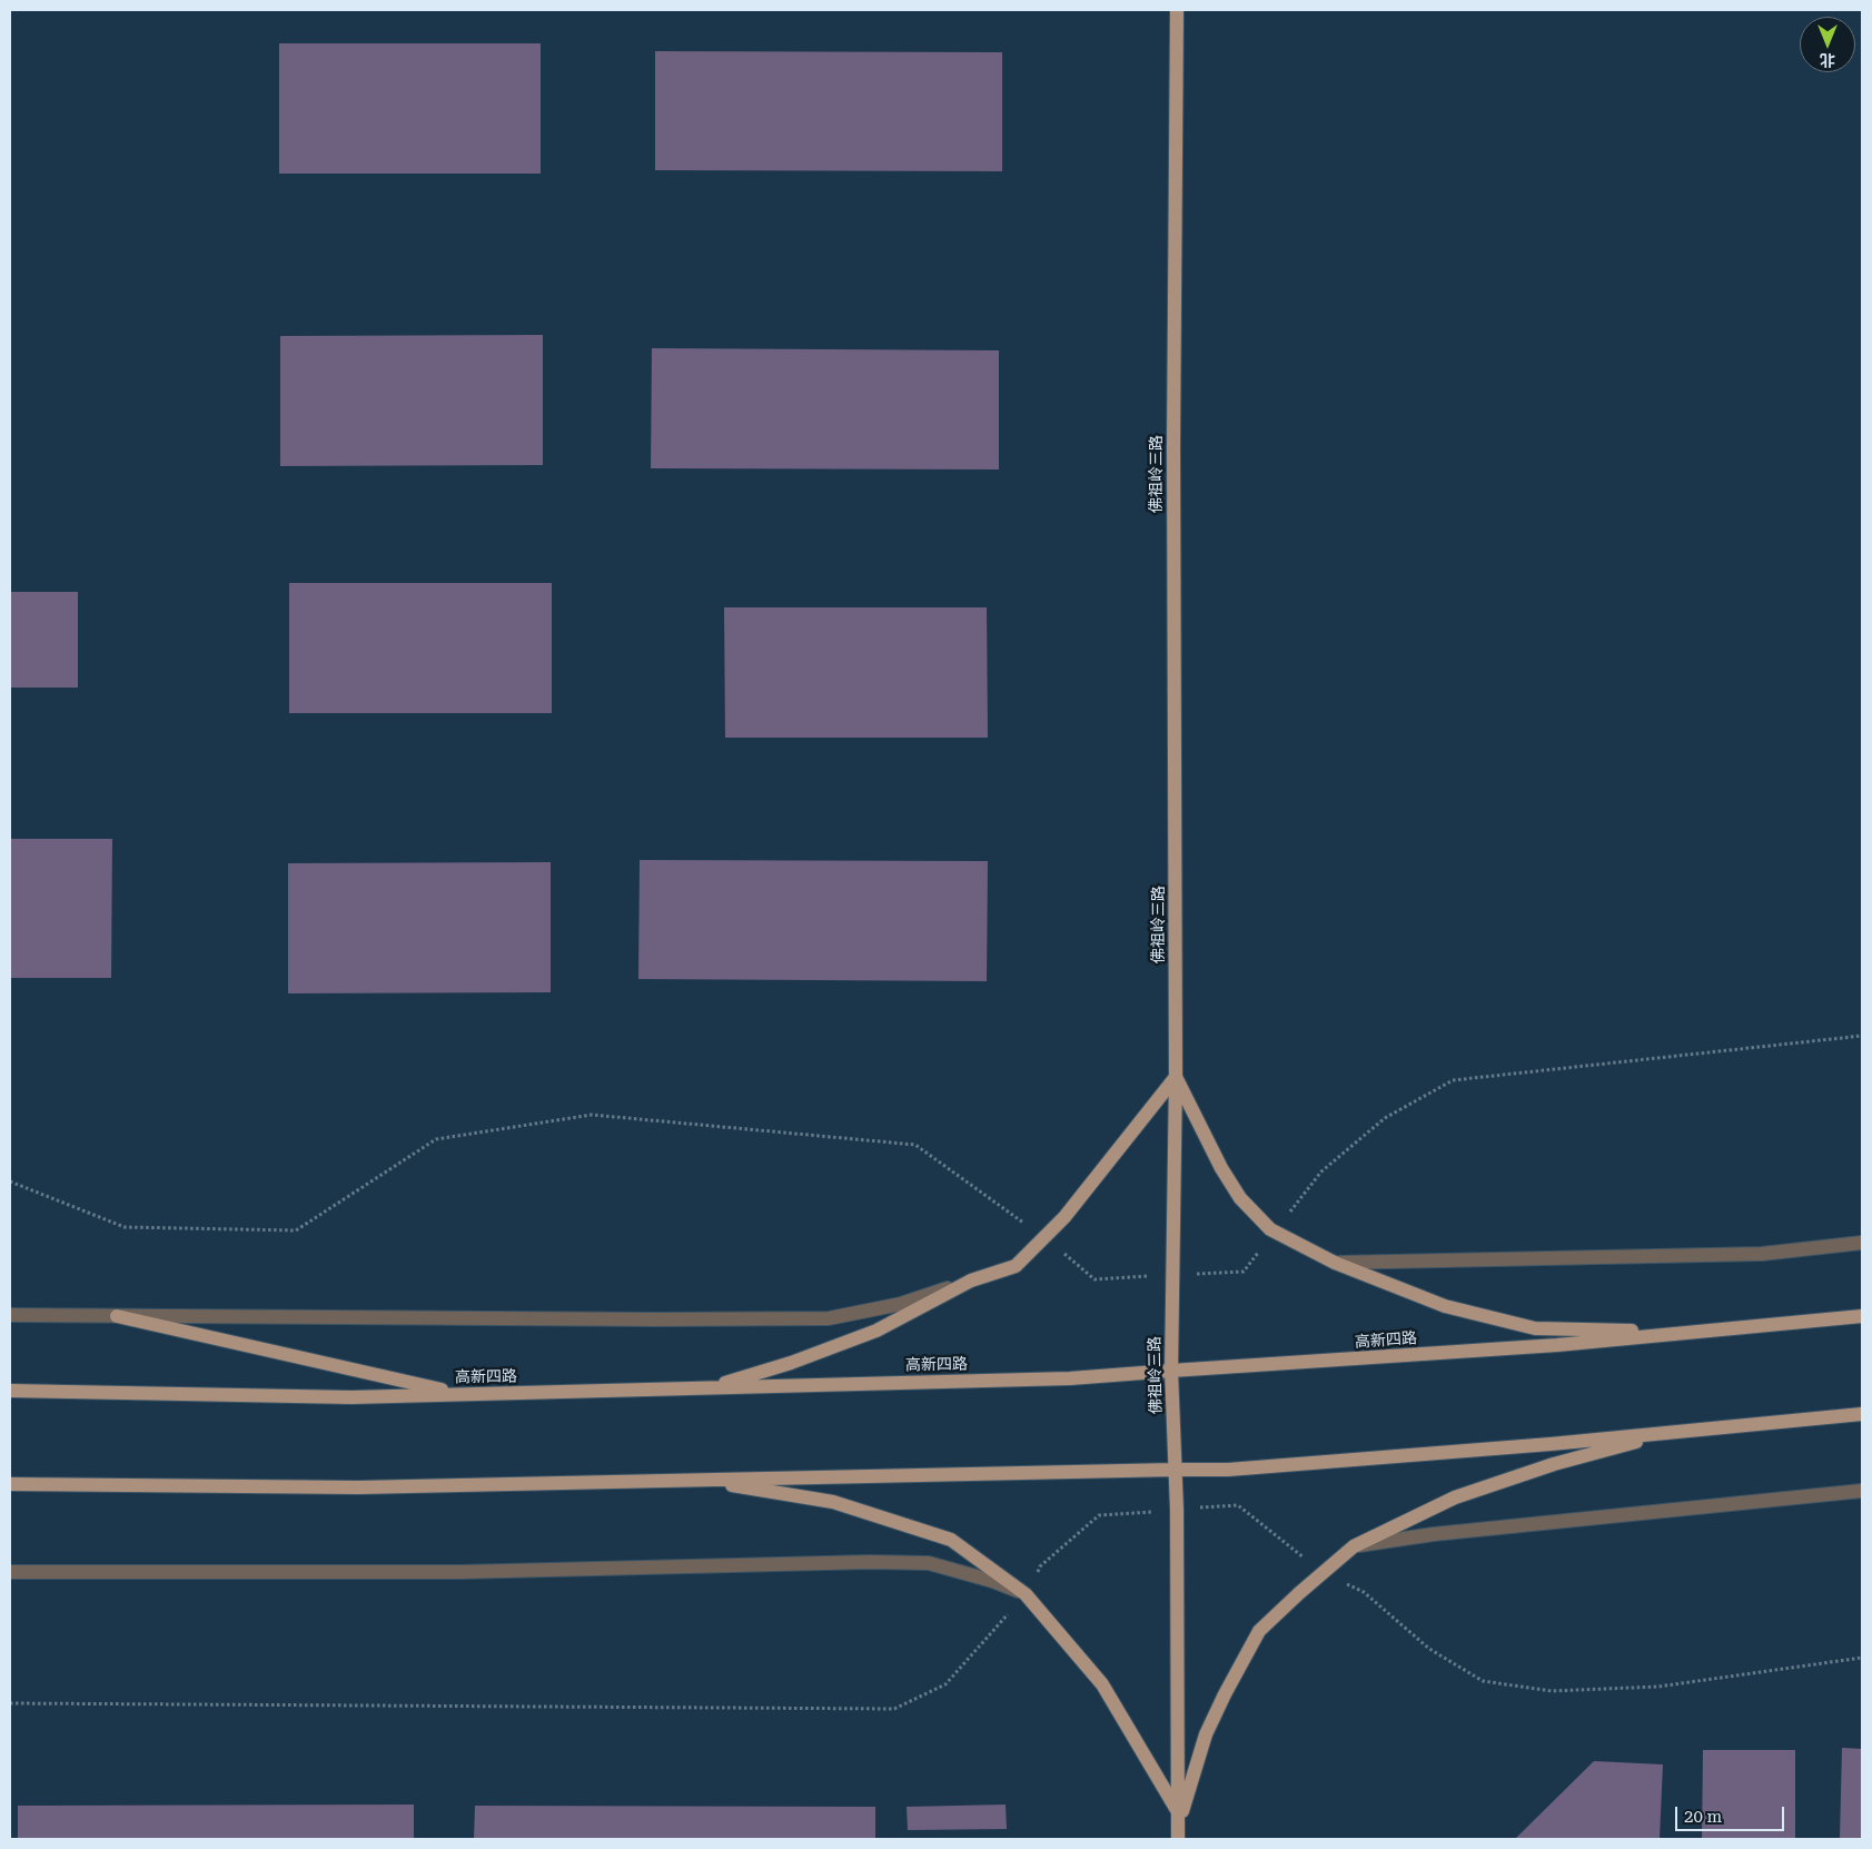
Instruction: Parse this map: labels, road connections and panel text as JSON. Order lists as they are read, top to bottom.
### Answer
{
  "streets": {
    "main road": ["佛祖岭三路", "高新四路"]
  },
  "crossings": [
    ["佛祖岭三路", "高新四路"]
  ],
  "scale_bar": "20 m",
  "north": "bottom"
}
